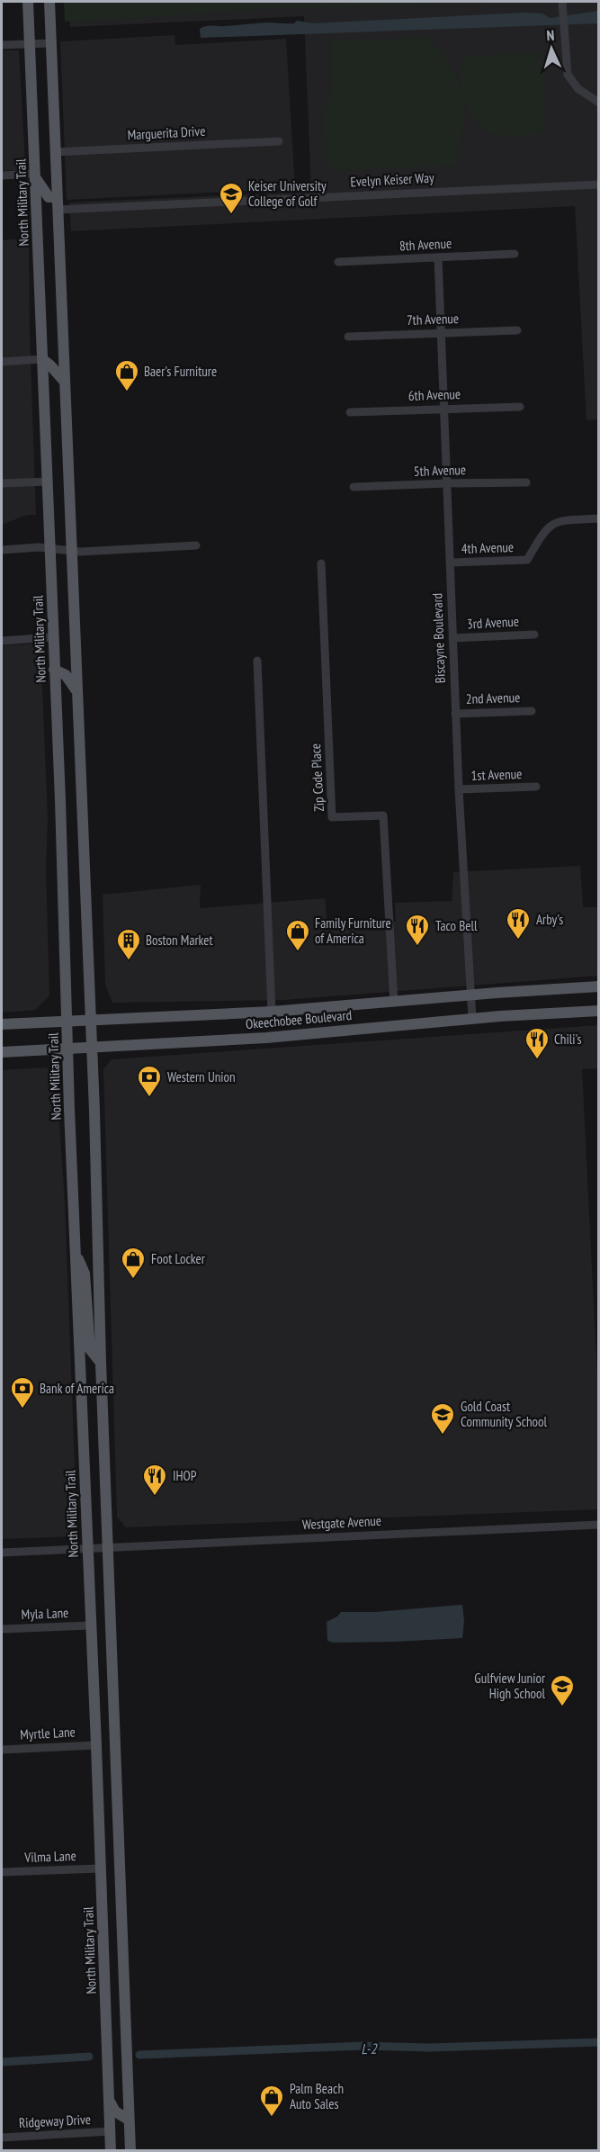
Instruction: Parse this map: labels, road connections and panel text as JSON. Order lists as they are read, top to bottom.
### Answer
{
  "streets": {
    "main road": ["North Military Trail", "Okeechobee Boulevard"],
    "street": [
      "Marguerita Drive",
      "Evelyn Keiser Way",
      "8th Avenue",
      "7th Avenue",
      "6th Avenue",
      "5th Avenue",
      "4th Avenue",
      "3rd Avenue",
      "Biscayne Boulevard",
      "2nd Avenue",
      "1st Avenue",
      "Zip Code Place",
      "Westgate Avenue",
      "Myla Lane",
      "Myrtle Lane",
      "Vilma Lane",
      "Ridgeway Drive"
    ]
  },
  "crossings": [
    ["North Military Trail", "Okeechobee Boulevard"],
    ["North Military Trail", "Westgate Avenue"],
    ["North Military Trail", "Myla Lane"],
    ["North Military Trail", "Myrtle Lane"],
    ["North Military Trail", "Vilma Lane"],
    ["North Military Trail", "Ridgeway Drive"],
    ["8th Avenue", "Biscayne Boulevard"],
    ["7th Avenue", "Biscayne Boulevard"],
    ["6th Avenue", "Biscayne Boulevard"],
    ["5th Avenue", "Biscayne Boulevard"],
    ["4th Avenue", "Biscayne Boulevard"],
    ["3rd Avenue", "Biscayne Boulevard"],
    ["Biscayne Boulevard", "2nd Avenue"],
    ["Biscayne Boulevard", "1st Avenue"],
    ["Biscayne Boulevard", "Okeechobee Boulevard"],
    ["Zip Code Place", "Okeechobee Boulevard"]
  ],
  "water": ["L-2"],
  "places": {
    "school or university": ["Keiser University College of Golf", "Gold Coast Community School", "Gulfview Junior High School"],
    "shop": [
      "Baer's Furniture",
      "Family Furniture of America",
      "Foot Locker",
      "Palm Beach Auto Sales"
    ],
    "restaurant": [
      "Arby's",
      "Taco Bell",
      "Chili's",
      "IHOP"
    ],
    "building": ["Boston Market"],
    "bank": ["Western Union", "Bank of America"]
  },
  "north": "top"
}
